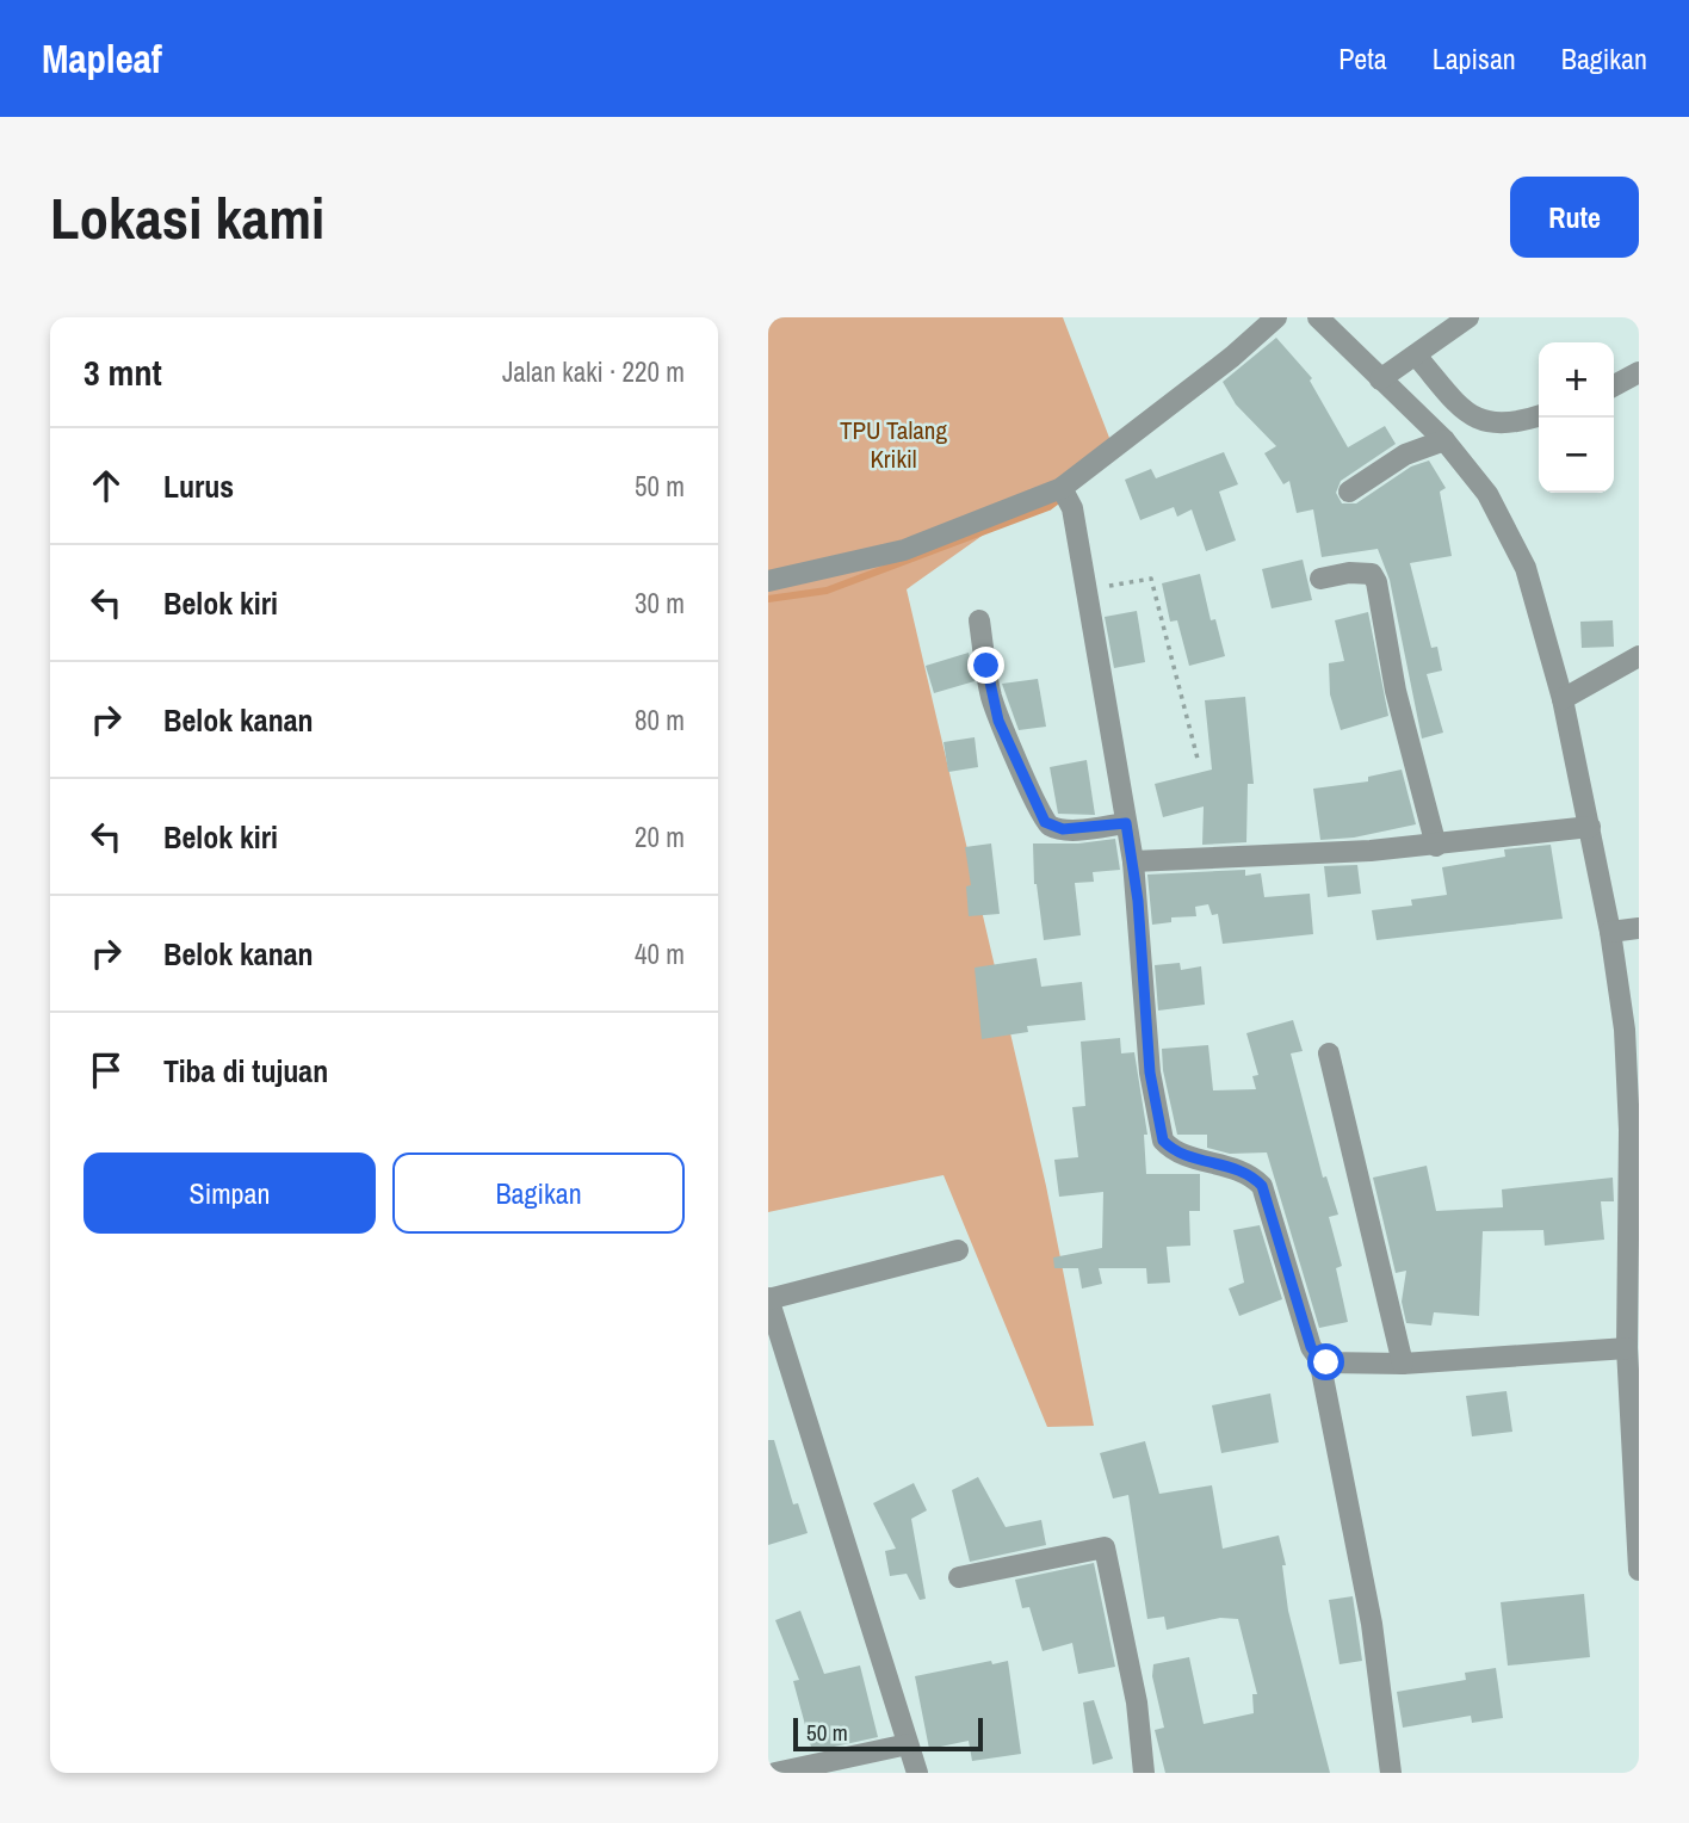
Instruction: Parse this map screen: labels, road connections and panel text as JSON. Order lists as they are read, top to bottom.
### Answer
{
  "parks": ["TPU Talang Krikil"],
  "scale_bar": "50 m",
  "page": {
    "header": "Mapleaf",
    "nav": ["Peta", "Lapisan", "Bagikan"],
    "buttons": [
      "Rute",
      ["Simpan", "Bagikan"]
    ],
    "title": "Lokasi kami",
    "heading": ["3 mnt", "Jalan kaki · 220 m"],
    "map_buttons": ["+", "−"],
    "list": [
      ["Lurus", "50 m"],
      ["Belok kiri", "30 m"],
      ["Belok kanan", "80 m"],
      ["Belok kiri", "20 m"],
      ["Belok kanan", "40 m"],
      "Tiba di tujuan"
    ],
    "scale": "50 m"
  }
}
